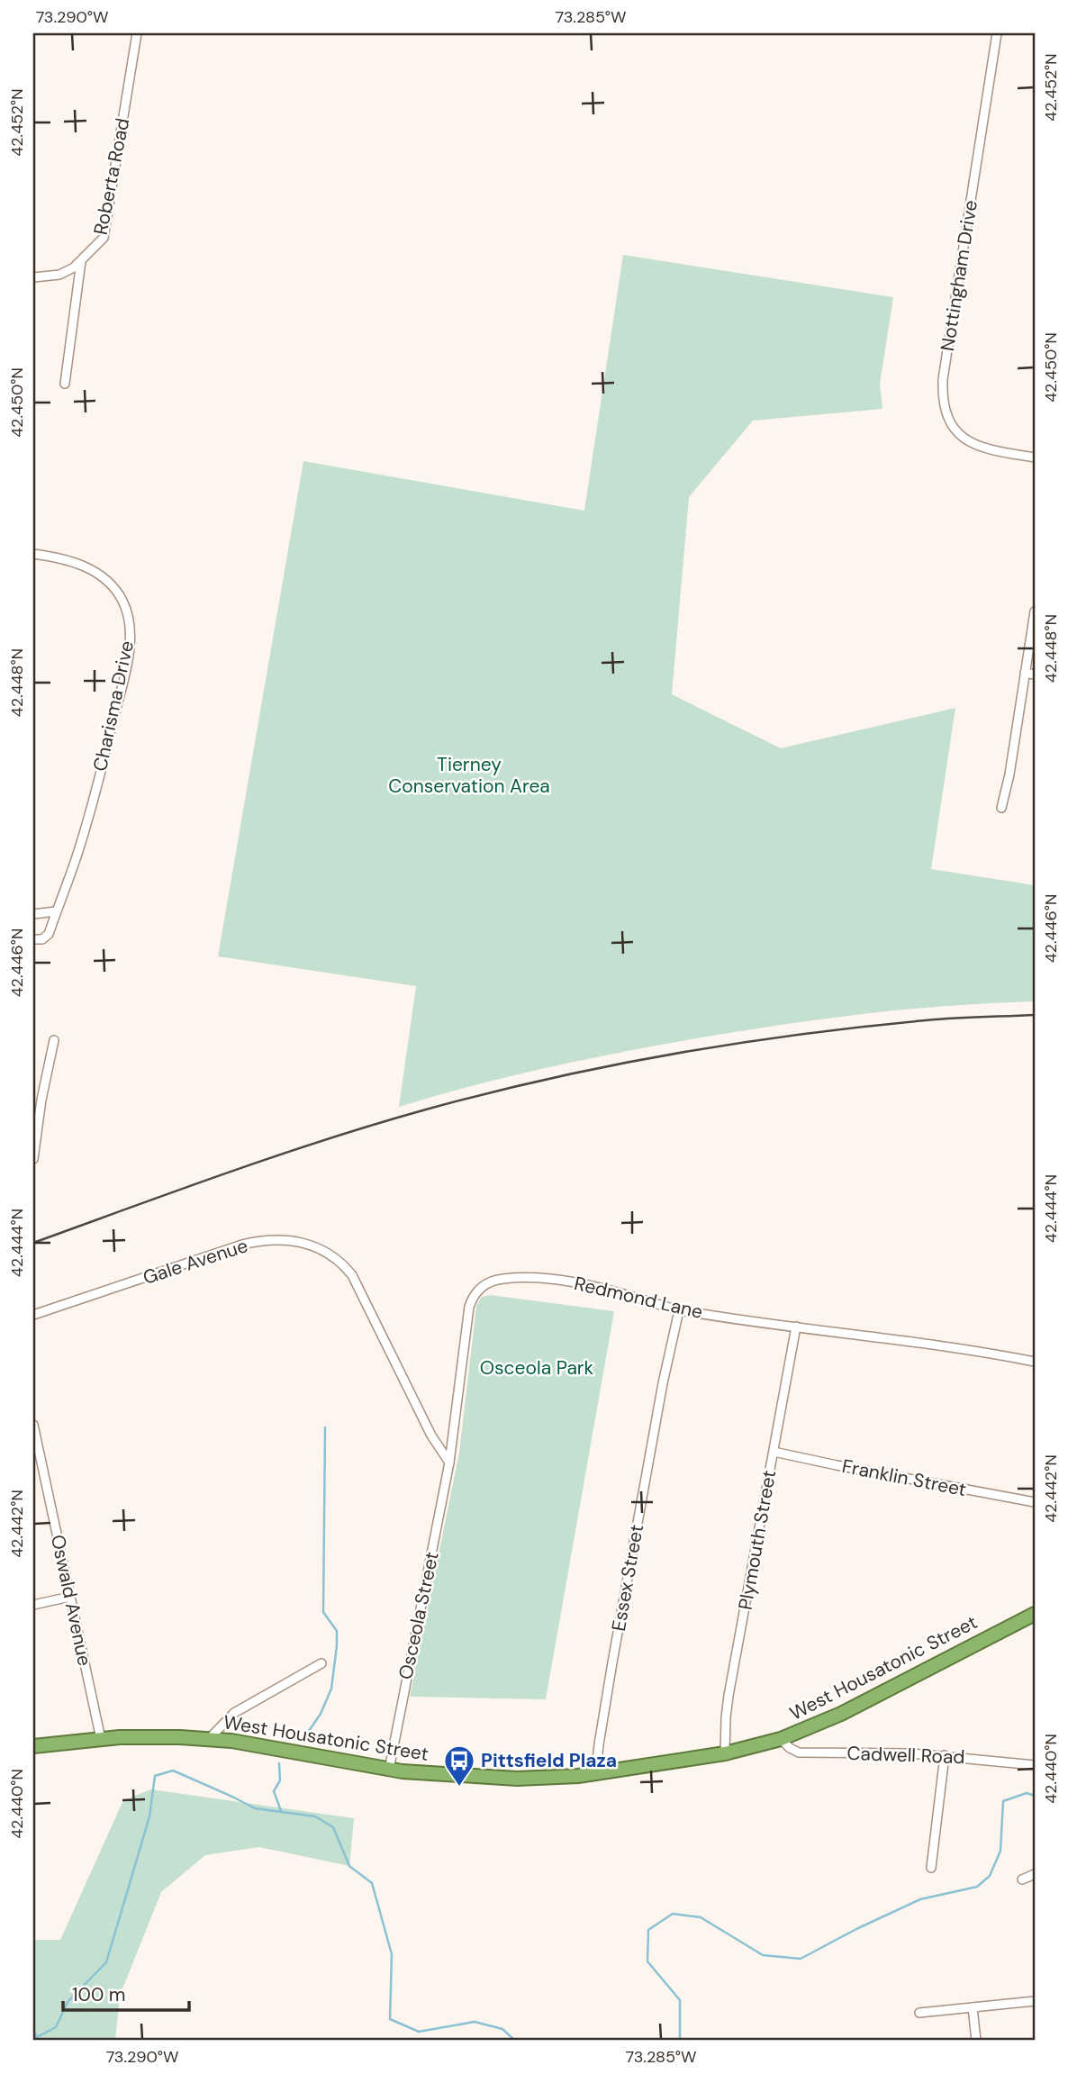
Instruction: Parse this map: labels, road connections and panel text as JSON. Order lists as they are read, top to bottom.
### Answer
{
  "streets": {
    "highway": ["West Housatonic Street"],
    "street": [
      "Roberta Road",
      "Nottingham Drive",
      "Charisma Drive",
      "Gale Avenue",
      "Redmond Lane",
      "Franklin Street",
      "Plymouth Street",
      "Essex Street",
      "Oswald Avenue",
      "Osceola Street",
      "Cadwell Road"
    ]
  },
  "crossings": [
    ["Gale Avenue", "Redmond Lane"],
    ["Gale Avenue", "Osceola Street"],
    ["Redmond Lane", "Plymouth Street"],
    ["Redmond Lane", "Essex Street"],
    ["Redmond Lane", "Osceola Street"],
    ["Franklin Street", "Plymouth Street"],
    ["Plymouth Street", "West Housatonic Street"],
    ["Essex Street", "West Housatonic Street"],
    ["Oswald Avenue", "West Housatonic Street"],
    ["Osceola Street", "West Housatonic Street"],
    ["West Housatonic Street", "Cadwell Road"]
  ],
  "parks": ["Tierney Conservation Area", "Osceola Park"],
  "places": {
    "bus stop": ["Pittsfield Plaza"]
  },
  "scale_bar": "100 m",
  "coordinates": [
    "73.290°W",
    "73.285°W",
    "42.452°N",
    "42.450°N",
    "42.448°N",
    "42.446°N",
    "42.444°N",
    "42.442°N",
    "42.440°N"
  ]
}
